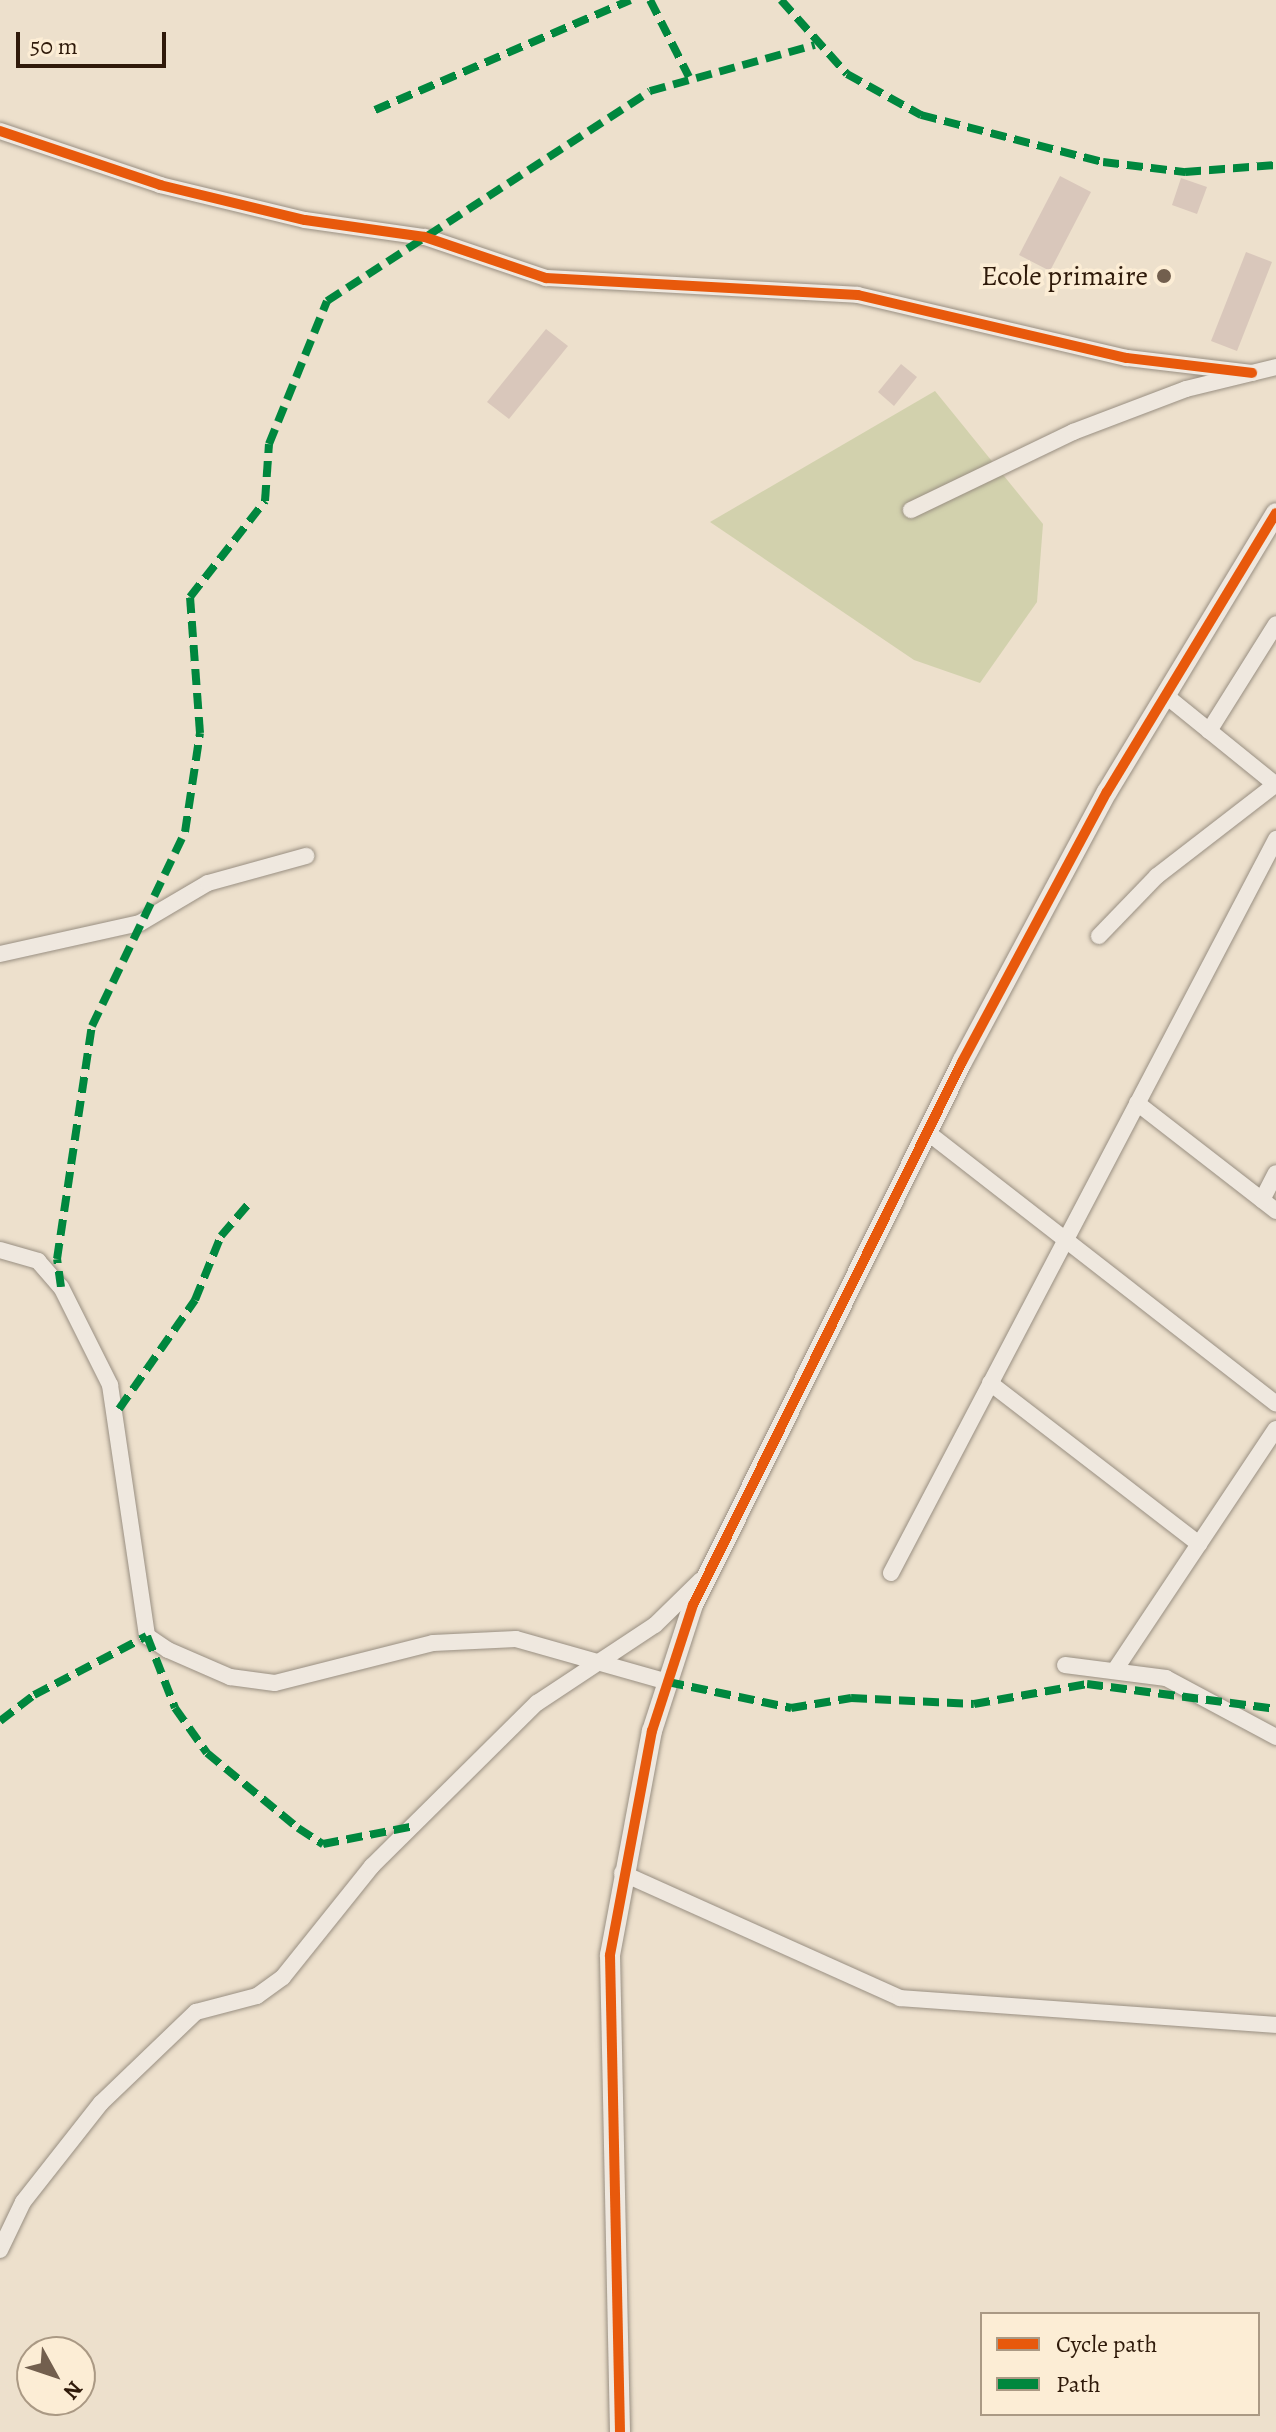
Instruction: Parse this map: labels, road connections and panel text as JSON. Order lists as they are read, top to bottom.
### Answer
{
  "places": ["Ecole primaire"],
  "legend": ["Cycle path", "Path"],
  "scale_bar": "50 m",
  "north": "bottom right"
}
